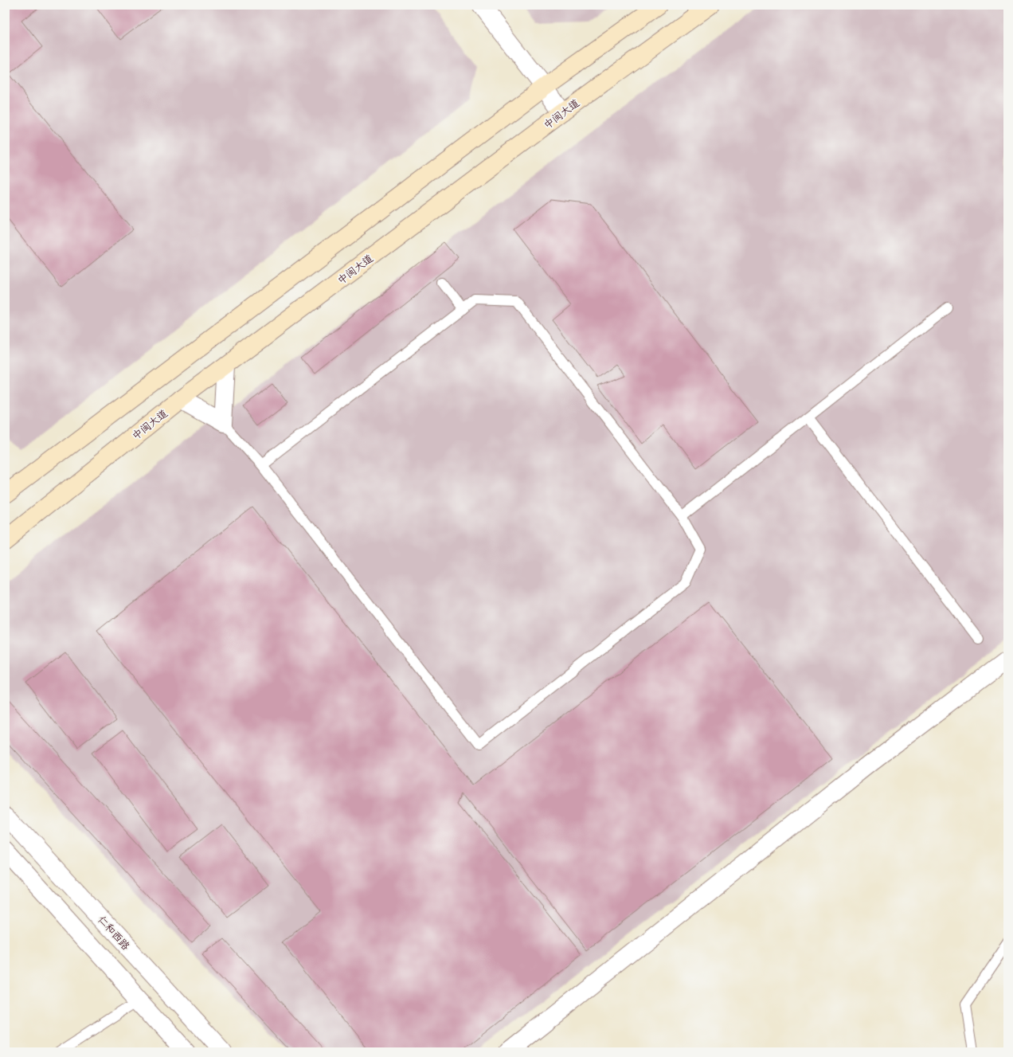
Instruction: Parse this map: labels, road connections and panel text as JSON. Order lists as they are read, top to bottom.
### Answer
{
  "streets": {
    "main road": ["中闽大道"],
    "street": ["仁和西路"]
  }
}
